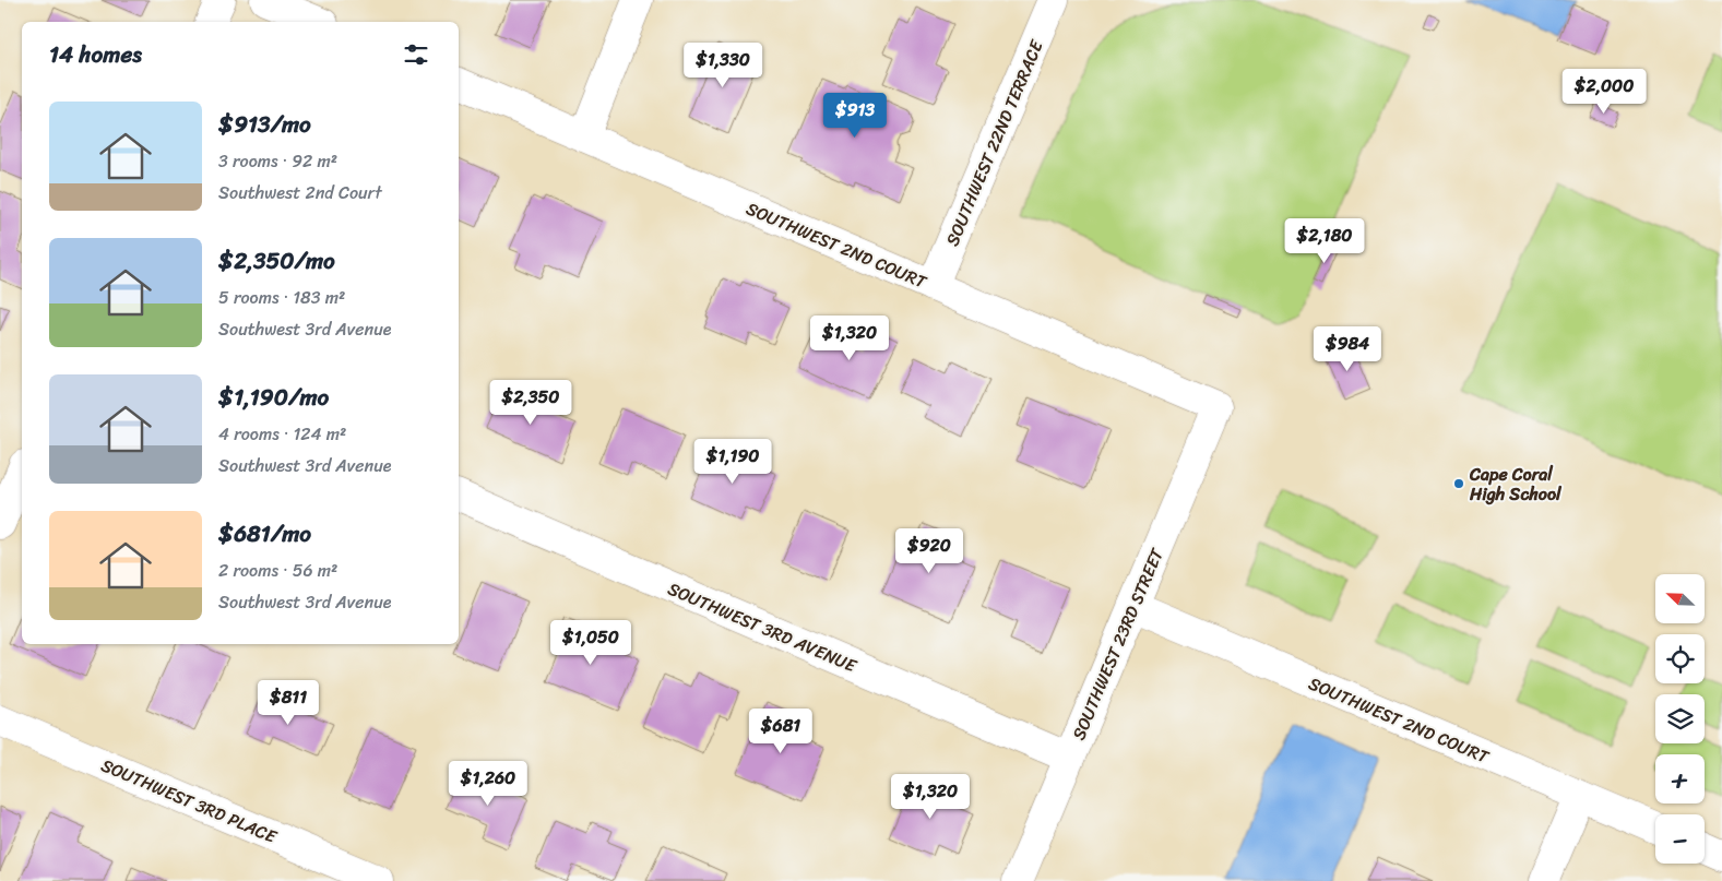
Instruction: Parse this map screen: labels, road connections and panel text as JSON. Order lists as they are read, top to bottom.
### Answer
{
  "streets": {
    "street": [
      "SOUTHWEST 22ND TERRACE",
      "SOUTHWEST 2ND COURT",
      "SOUTHWEST 3RD AVENUE",
      "SOUTHWEST 23RD STREET",
      "SOUTHWEST 3RD PLACE"
    ]
  },
  "crossings": [
    ["SOUTHWEST 22ND TERRACE", "SOUTHWEST 2ND COURT"],
    ["SOUTHWEST 2ND COURT", "SOUTHWEST 23RD STREET"],
    ["SOUTHWEST 3RD AVENUE", "SOUTHWEST 23RD STREET"]
  ],
  "places": ["Cape Coral High School"],
  "north": "top left",
  "page": {
    "heading": "14 homes",
    "price": [
      "$1,330",
      "$2,000",
      "$913",
      "$2,180",
      "$1,320",
      "$984",
      "$2,350",
      "$1,190",
      "$920",
      "$1,050",
      "$811",
      "$681",
      "$1,260",
      "$1,320"
    ],
    "list": [
      {
        "name": "$913/mo",
        "note": "3 rooms · 92 m² · Southwest 2nd Court"
      },
      {
        "name": "$2,350/mo",
        "note": "5 rooms · 183 m² · Southwest 3rd Avenue"
      },
      {
        "name": "$1,190/mo",
        "note": "4 rooms · 124 m² · Southwest 3rd Avenue"
      },
      {
        "name": "$681/mo",
        "note": "2 rooms · 56 m² · Southwest 3rd Avenue"
      }
    ],
    "map_buttons": ["+", "−"]
  }
}
